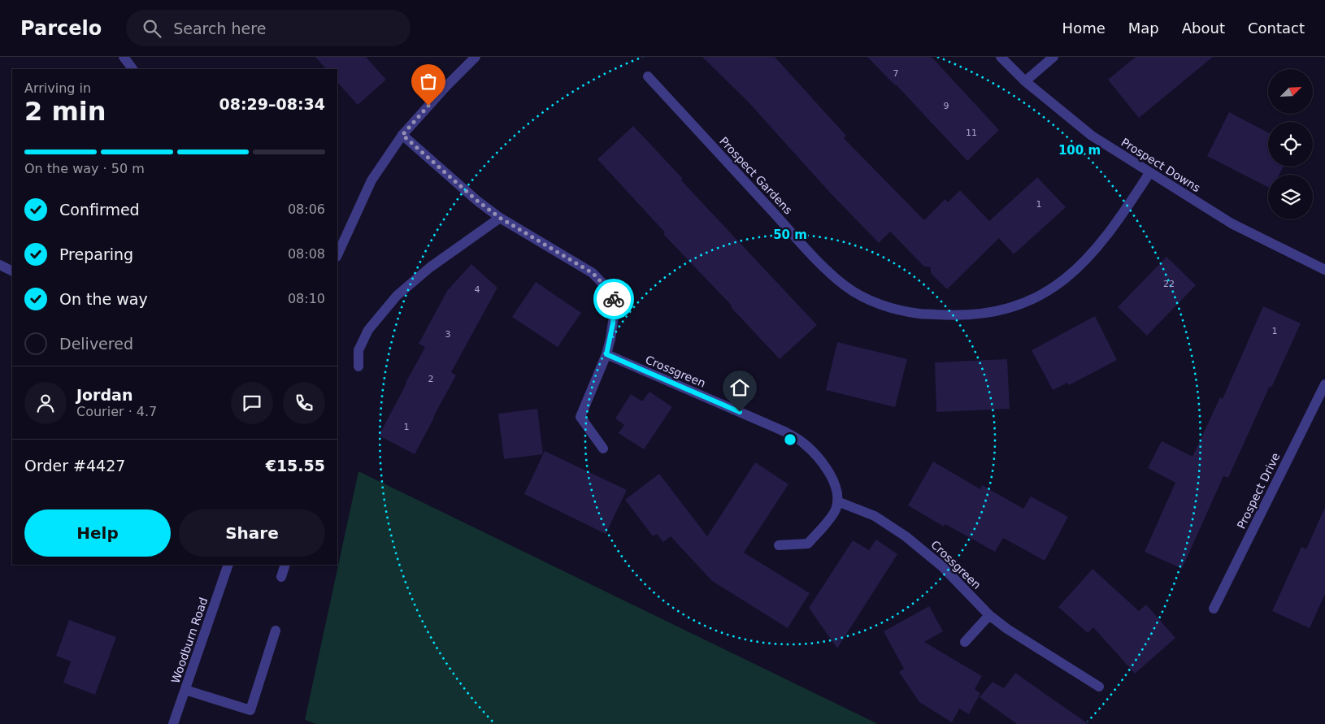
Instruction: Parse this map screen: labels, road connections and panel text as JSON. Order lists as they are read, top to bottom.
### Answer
{
  "streets": {
    "street": [
      "Prospect Downs",
      "Prospect Gardens",
      "Crossgreen",
      "Prospect Drive",
      "Woodburn Road"
    ]
  },
  "crossings": [
    ["Prospect Downs", "Prospect Gardens"]
  ],
  "house_numbers": [
    "7",
    "9",
    "11",
    "1",
    "22",
    "4",
    "1",
    "3",
    "2",
    "1"
  ],
  "north": "top right",
  "page": {
    "header": "Parcelo",
    "search": "Search here",
    "nav": [
      "Home",
      "Map",
      "About",
      "Contact"
    ],
    "heading": ["2 min", "Arriving in", "08:29–08:34"],
    "panel": [
      "Jordan",
      "Courier · 4.7",
      "Order #4427",
      "€15.55"
    ],
    "bar": "On the way · 50 m",
    "list": [
      ["Confirmed", "08:06"],
      ["Preparing", "08:08"],
      ["On the way", "08:10"],
      "Delivered"
    ],
    "buttons": ["Help", "Share"]
  },
  "rings": ["100 m", "50 m"]
}
